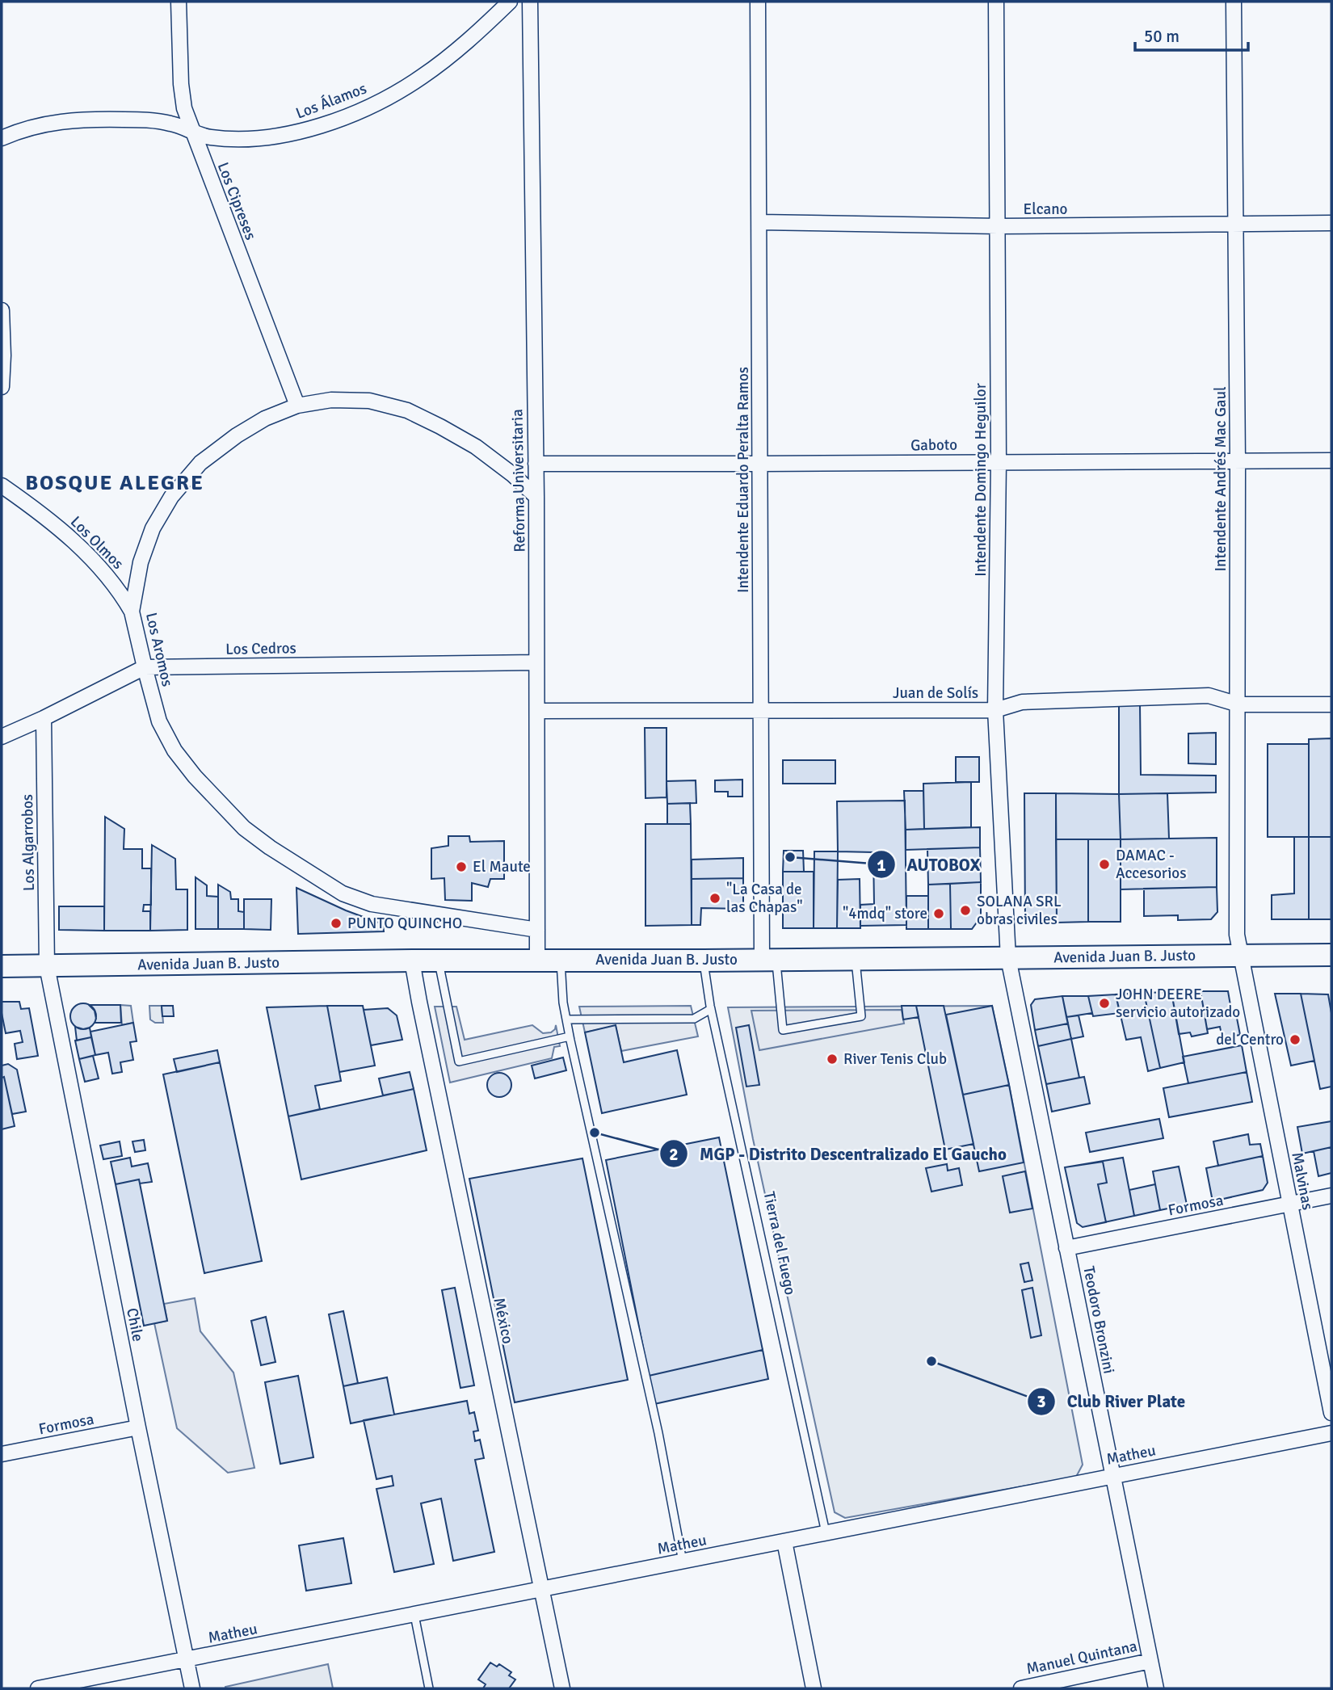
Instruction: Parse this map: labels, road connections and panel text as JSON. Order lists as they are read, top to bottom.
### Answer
{
  "streets": {
    "main road": ["Avenida Juan B. Justo"],
    "street": [
      "Los Álamos",
      "Los Cipreses",
      "Elcano",
      "Gaboto",
      "Intendente Andrés Mac Gaul",
      "Intendente Eduardo Peralta Ramos",
      "Intendente Domingo Heguilor",
      "Reforma Universitaria",
      "Los Olmos",
      "Los Cedros",
      "Los Aromos",
      "Juan de Solís",
      "Los Algarrobos",
      "Malvinas",
      "Formosa",
      "Teodoro Bronzini",
      "México",
      "Chile",
      "Matheu",
      "Manuel Quintana"
    ],
    "lane": ["Tierra del Fuego"]
  },
  "crossings": [
    ["Los Álamos", "Los Cipreses"],
    ["Los Cipreses", "Los Aromos"],
    ["Elcano", "Intendente Andrés Mac Gaul"],
    ["Elcano", "Intendente Eduardo Peralta Ramos"],
    ["Elcano", "Intendente Domingo Heguilor"],
    ["Gaboto", "Intendente Andrés Mac Gaul"],
    ["Gaboto", "Intendente Eduardo Peralta Ramos"],
    ["Gaboto", "Intendente Domingo Heguilor"],
    ["Gaboto", "Reforma Universitaria"],
    ["Intendente Andrés Mac Gaul", "Juan de Solís"],
    ["Intendente Andrés Mac Gaul", "Avenida Juan B. Justo"],
    ["Intendente Andrés Mac Gaul", "Malvinas"],
    ["Intendente Eduardo Peralta Ramos", "Juan de Solís"],
    ["Intendente Eduardo Peralta Ramos", "Avenida Juan B. Justo"],
    ["Intendente Domingo Heguilor", "Juan de Solís"],
    ["Intendente Domingo Heguilor", "Avenida Juan B. Justo"],
    ["Intendente Domingo Heguilor", "Teodoro Bronzini"],
    ["Reforma Universitaria", "Los Cedros"],
    ["Reforma Universitaria", "Los Aromos"],
    ["Reforma Universitaria", "Juan de Solís"],
    ["Reforma Universitaria", "Avenida Juan B. Justo"],
    ["Los Olmos", "Los Aromos"],
    ["Los Cedros", "Los Aromos"],
    ["Los Cedros", "Los Algarrobos"],
    ["Los Algarrobos", "Avenida Juan B. Justo"],
    ["Los Algarrobos", "Chile"],
    ["Avenida Juan B. Justo", "Malvinas"],
    ["Avenida Juan B. Justo", "Tierra del Fuego"],
    ["Avenida Juan B. Justo", "Teodoro Bronzini"],
    ["Avenida Juan B. Justo", "México"],
    ["Avenida Juan B. Justo", "Chile"],
    ["Malvinas", "Formosa"],
    ["Formosa", "Teodoro Bronzini"],
    ["Formosa", "Chile"],
    ["Tierra del Fuego", "Matheu"],
    ["Teodoro Bronzini", "Matheu"],
    ["Teodoro Bronzini", "Manuel Quintana"],
    ["México", "Matheu"],
    ["Chile", "Matheu"]
  ],
  "districts": ["BOSQUE ALEGRE"],
  "places": [
    "AUTOBOX",
    "DAMAC - Accesorios",
    "El Maute",
    "\"La Casa de las Chapas\"",
    "SOLANA SRL obras civiles",
    "\"4mdq\" store",
    "PUNTO QUINCHO",
    "JOHN DEERE servicio autorizado",
    "del Centro",
    "River Tenis Club",
    "MGP - Distrito Descentralizado El Gaucho",
    "Club River Plate"
  ],
  "scale_bar": "50 m"
}
